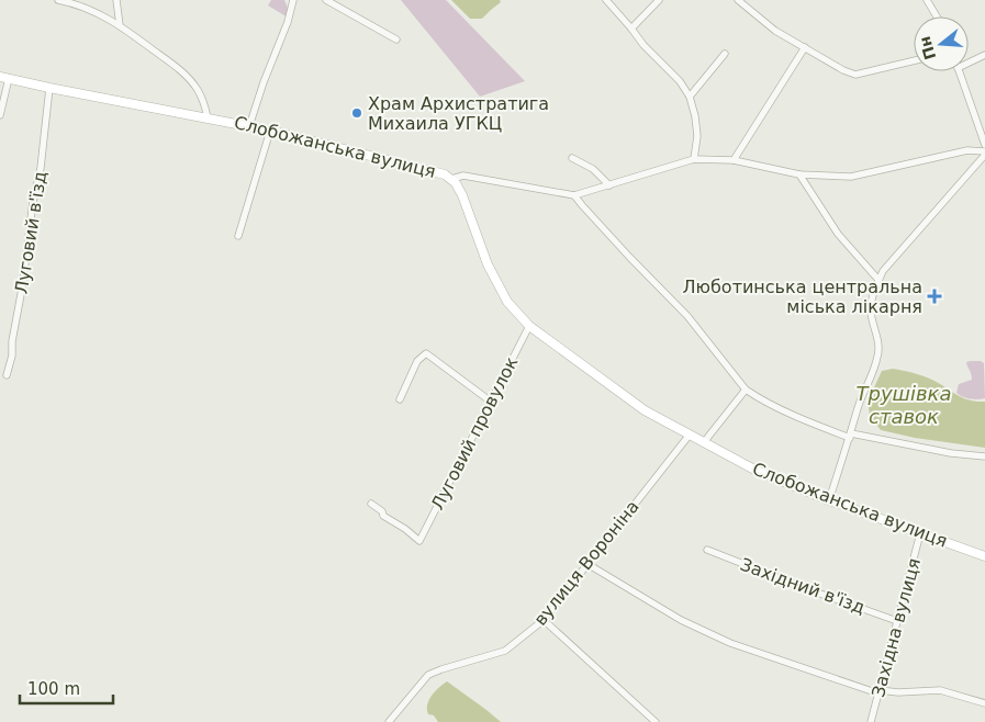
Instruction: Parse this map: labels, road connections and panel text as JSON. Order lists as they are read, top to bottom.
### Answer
{
  "streets": {
    "street": [
      "Слобожанська вулиця",
      "Луговий в'їзд",
      "Луговий провулок",
      "вулиця Вороніна",
      "Західний в'їзд",
      "Західна вулиця"
    ]
  },
  "crossings": [
    ["Слобожанська вулиця", "Луговий в'їзд"],
    ["Слобожанська вулиця", "Луговий провулок"],
    ["Слобожанська вулиця", "вулиця Вороніна"],
    ["Слобожанська вулиця", "Західна вулиця"],
    ["Західний в'їзд", "Західна вулиця"]
  ],
  "water": ["Трушівка ставок"],
  "places": {
    "other": ["Храм Архистратига Михаила УГКЦ"],
    "health": ["Люботинська центральна міська лікарня"]
  },
  "scale_bar": "100 m",
  "north": "left"
}
